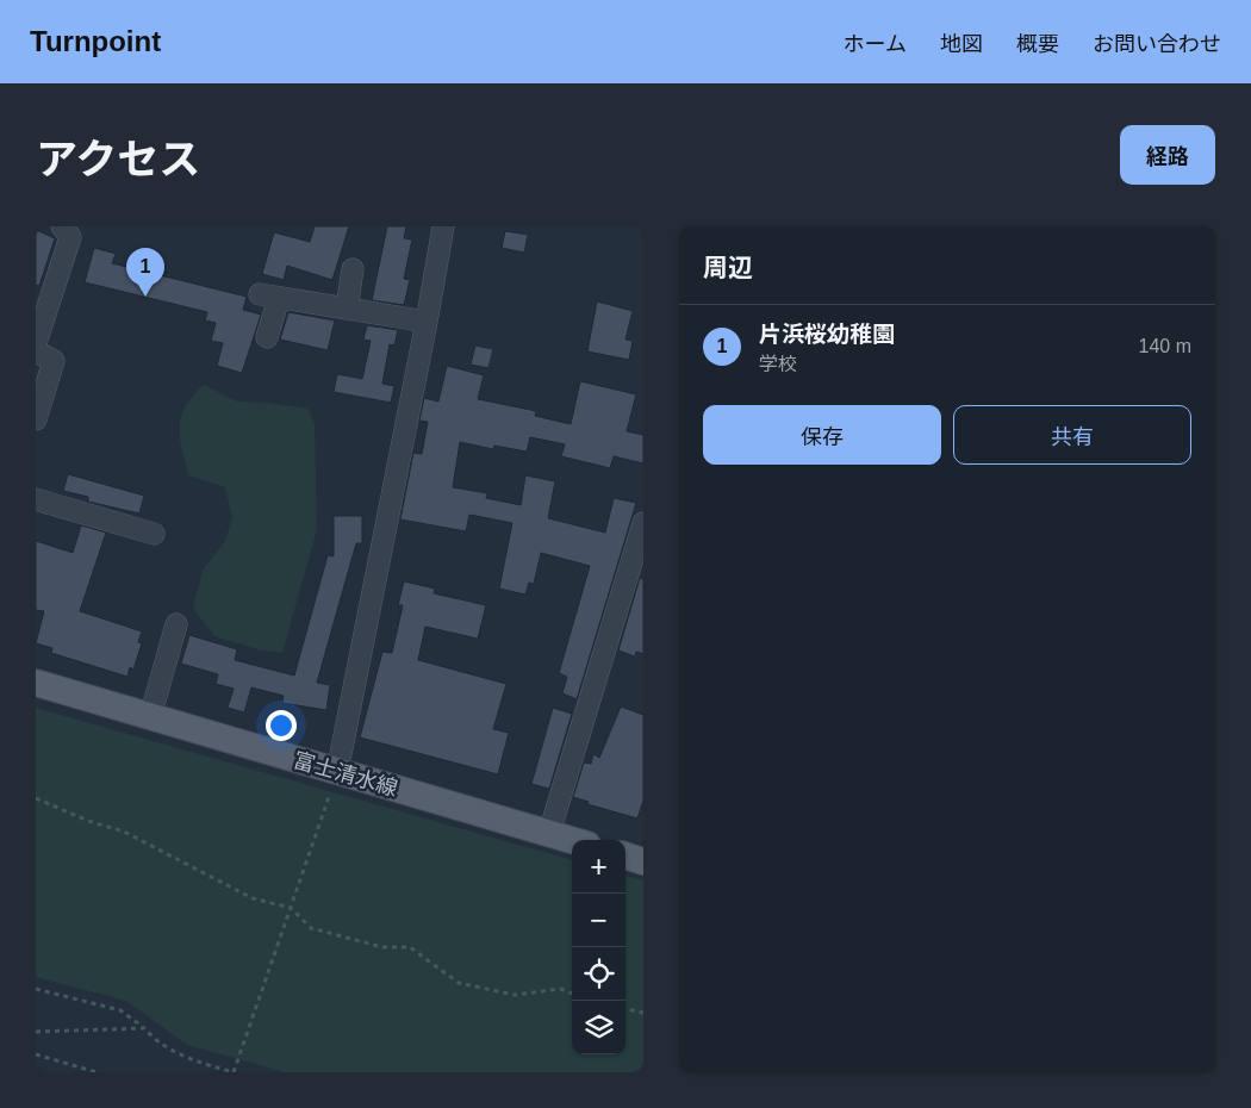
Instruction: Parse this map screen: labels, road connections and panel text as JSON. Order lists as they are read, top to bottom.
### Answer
{
  "streets": {
    "main road": ["富士清水線"]
  },
  "page": {
    "header": "Turnpoint",
    "nav": [
      "ホーム",
      "地図",
      "概要",
      "お問い合わせ"
    ],
    "title": "アクセス",
    "buttons": [
      "経路",
      ["保存", "共有"]
    ],
    "heading": "周辺",
    "pins": "1",
    "list": [
      {
        "mark": "1",
        "name": "片浜桜幼稚園",
        "note": "学校",
        "value": "140 m"
      }
    ],
    "map_buttons": ["+", "−"]
  }
}
